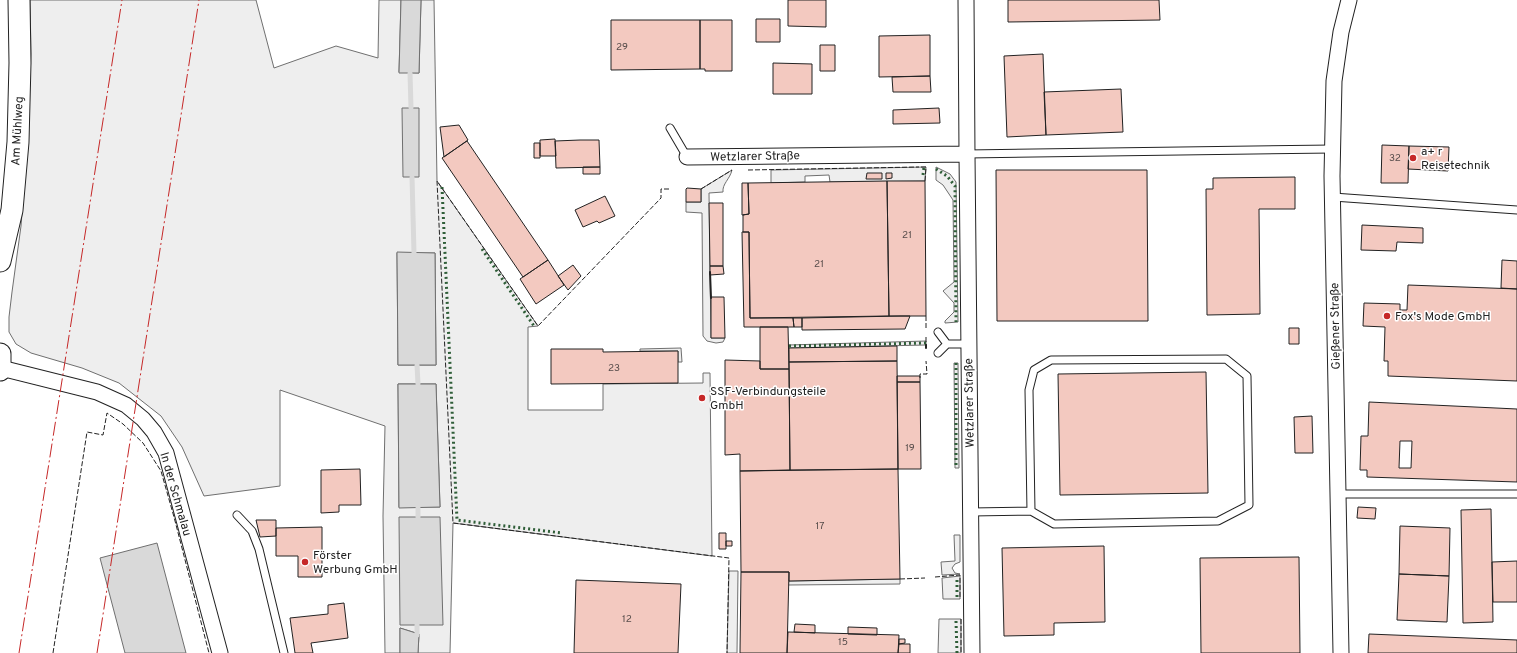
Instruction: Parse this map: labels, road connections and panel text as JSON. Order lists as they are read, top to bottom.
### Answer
{
  "streets": {
    "main road": ["Am Mühlweg"],
    "street": ["Wetzlarer Straße", "Gießener Straße", "In der Schmalau"]
  },
  "places": [
    "a+ r Reisetechnik",
    "Fox's Mode GmbH",
    "SSF-Verbindungsteile GmbH",
    "Förster Werbung GmbH"
  ],
  "house_numbers": [
    "29",
    "32",
    "21",
    "21",
    "23",
    "19",
    "17",
    "12",
    "15"
  ]
}
